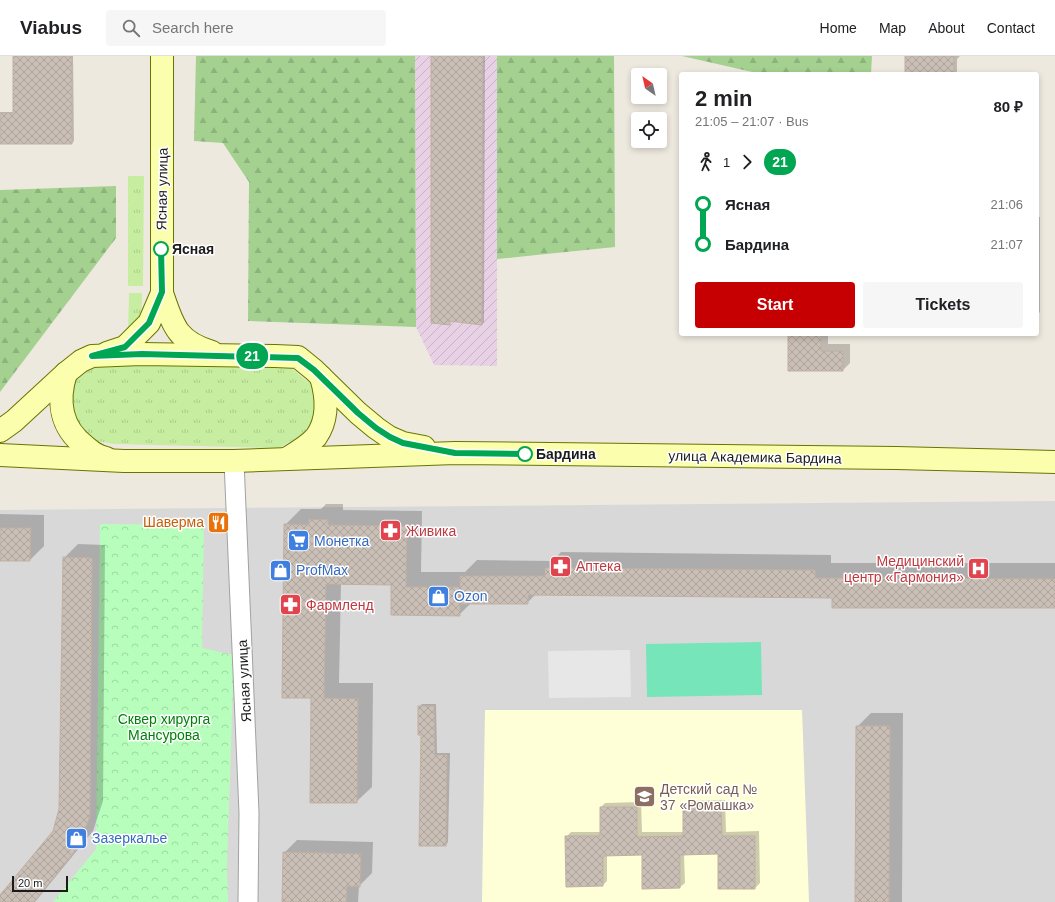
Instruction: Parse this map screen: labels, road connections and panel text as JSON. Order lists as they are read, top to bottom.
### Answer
{
  "streets": {
    "street": ["Ясная улица", "улица Академика Бардина"]
  },
  "crossings": [
    ["Ясная улица", "улица Академика Бардина"]
  ],
  "parks": ["Сквер хирурга Мансурова"],
  "places": {
    "other": ["Ясная", "Бардина"],
    "restaurant": ["Шаверма"],
    "pharmacy": ["Живика", "Аптека", "Фармленд"],
    "supermarket": ["Монетка"],
    "hospital": ["Медицинский центр «Гармония»"],
    "shop": ["ProfMax", "Ozon", "Зазеркалье"],
    "school or university": ["Детский сад № 37 «Ромашка»"]
  },
  "lines": ["bus line 21"],
  "scale_bar": "20 m",
  "north": "top left",
  "page": {
    "header": "Viabus",
    "search": "Search here",
    "nav": [
      "Home",
      "Map",
      "About",
      "Contact"
    ],
    "on_map": "21",
    "heading": ["2 min", "21:05 – 21:07 · Bus", "80 ₽"],
    "legs": ["1", "21"],
    "list": [
      {
        "name": "Ясная",
        "value": "21:06"
      },
      {
        "name": "Бардина",
        "value": "21:07"
      }
    ],
    "buttons": ["Start", "Tickets"],
    "scale": "20 m"
  }
}
